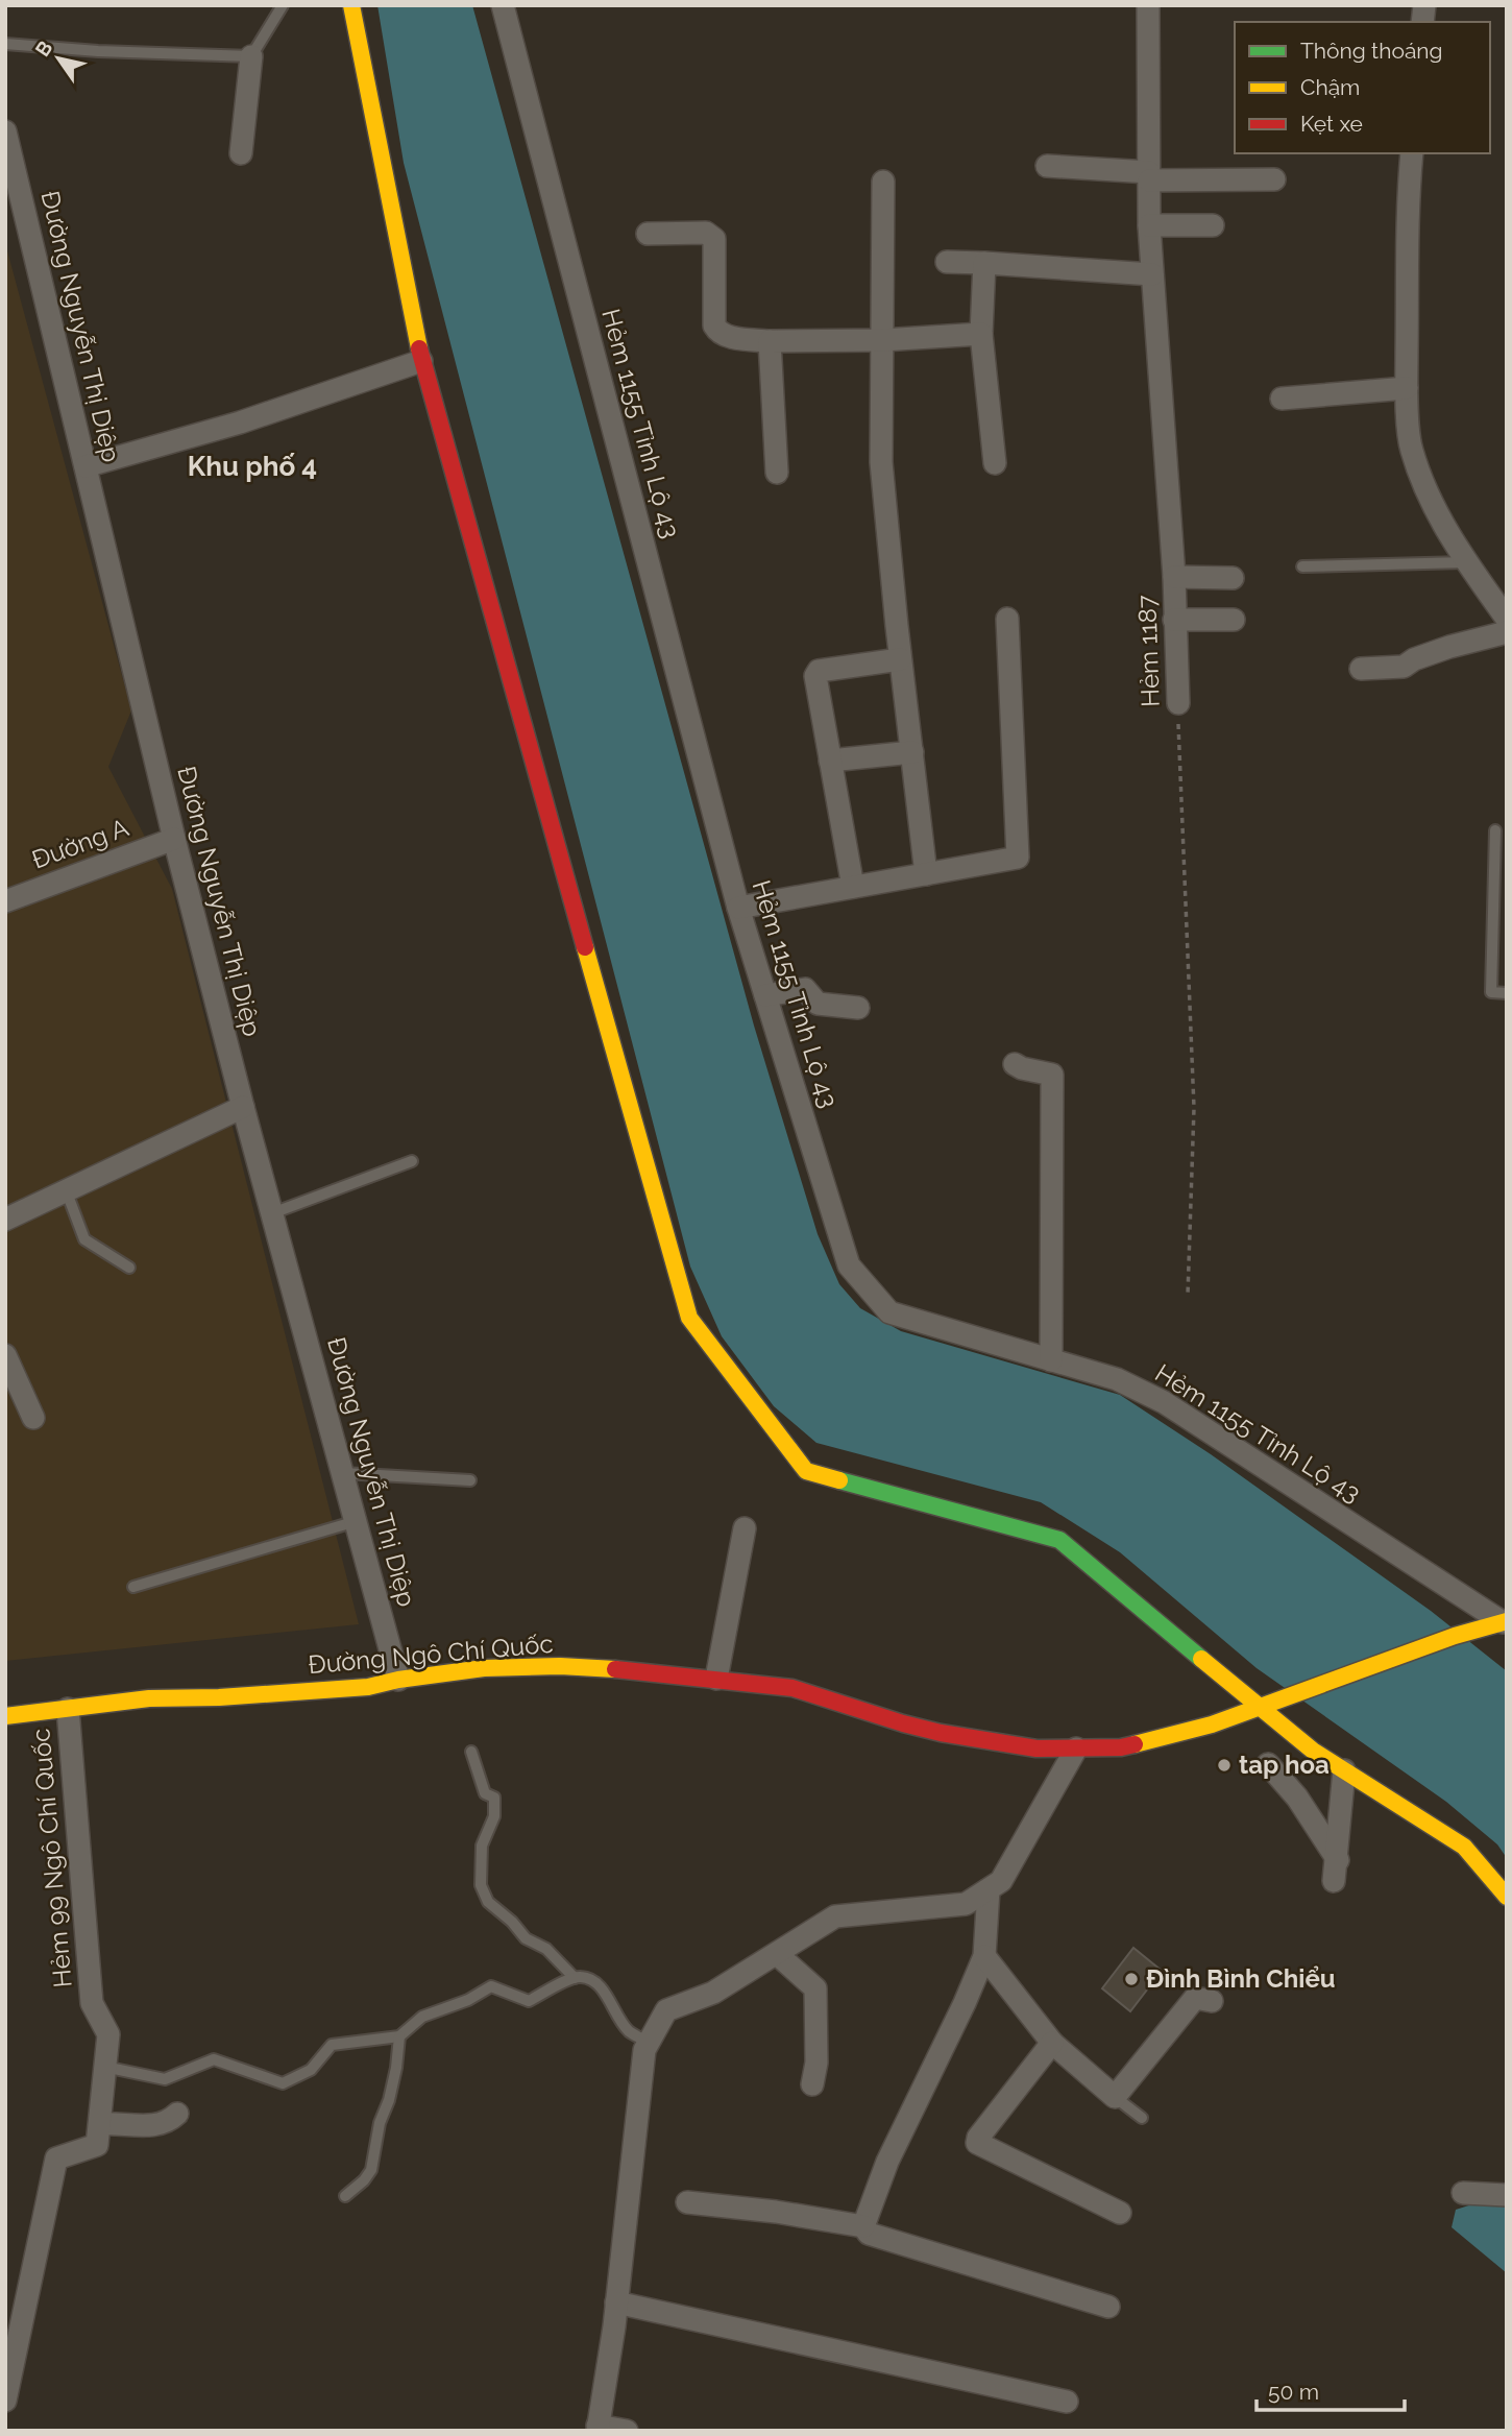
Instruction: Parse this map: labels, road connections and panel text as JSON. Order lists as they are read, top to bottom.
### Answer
{
  "streets": {
    "street": [
      "Đường Nguyễn Thị Diệp",
      "Hẻm 1155 Tỉnh Lộ 43",
      "Hẻm 1187",
      "Đường A",
      "Đường Ngô Chí Quốc",
      "Hẻm 99 Ngô Chí Quốc"
    ]
  },
  "crossings": [
    ["Đường Nguyễn Thị Diệp", "Đường A"],
    ["Đường Nguyễn Thị Diệp", "Đường Ngô Chí Quốc"],
    ["Hẻm 1155 Tỉnh Lộ 43", "Đường Ngô Chí Quốc"],
    ["Đường Ngô Chí Quốc", "Hẻm 99 Ngô Chí Quốc"]
  ],
  "districts": ["Khu phố 4"],
  "places": ["tap hoa", "Đình Bình Chiểu"],
  "legend": ["Thông thoáng", "Chậm", "Kẹt xe"],
  "scale_bar": "50 m",
  "north": "top left"
}
